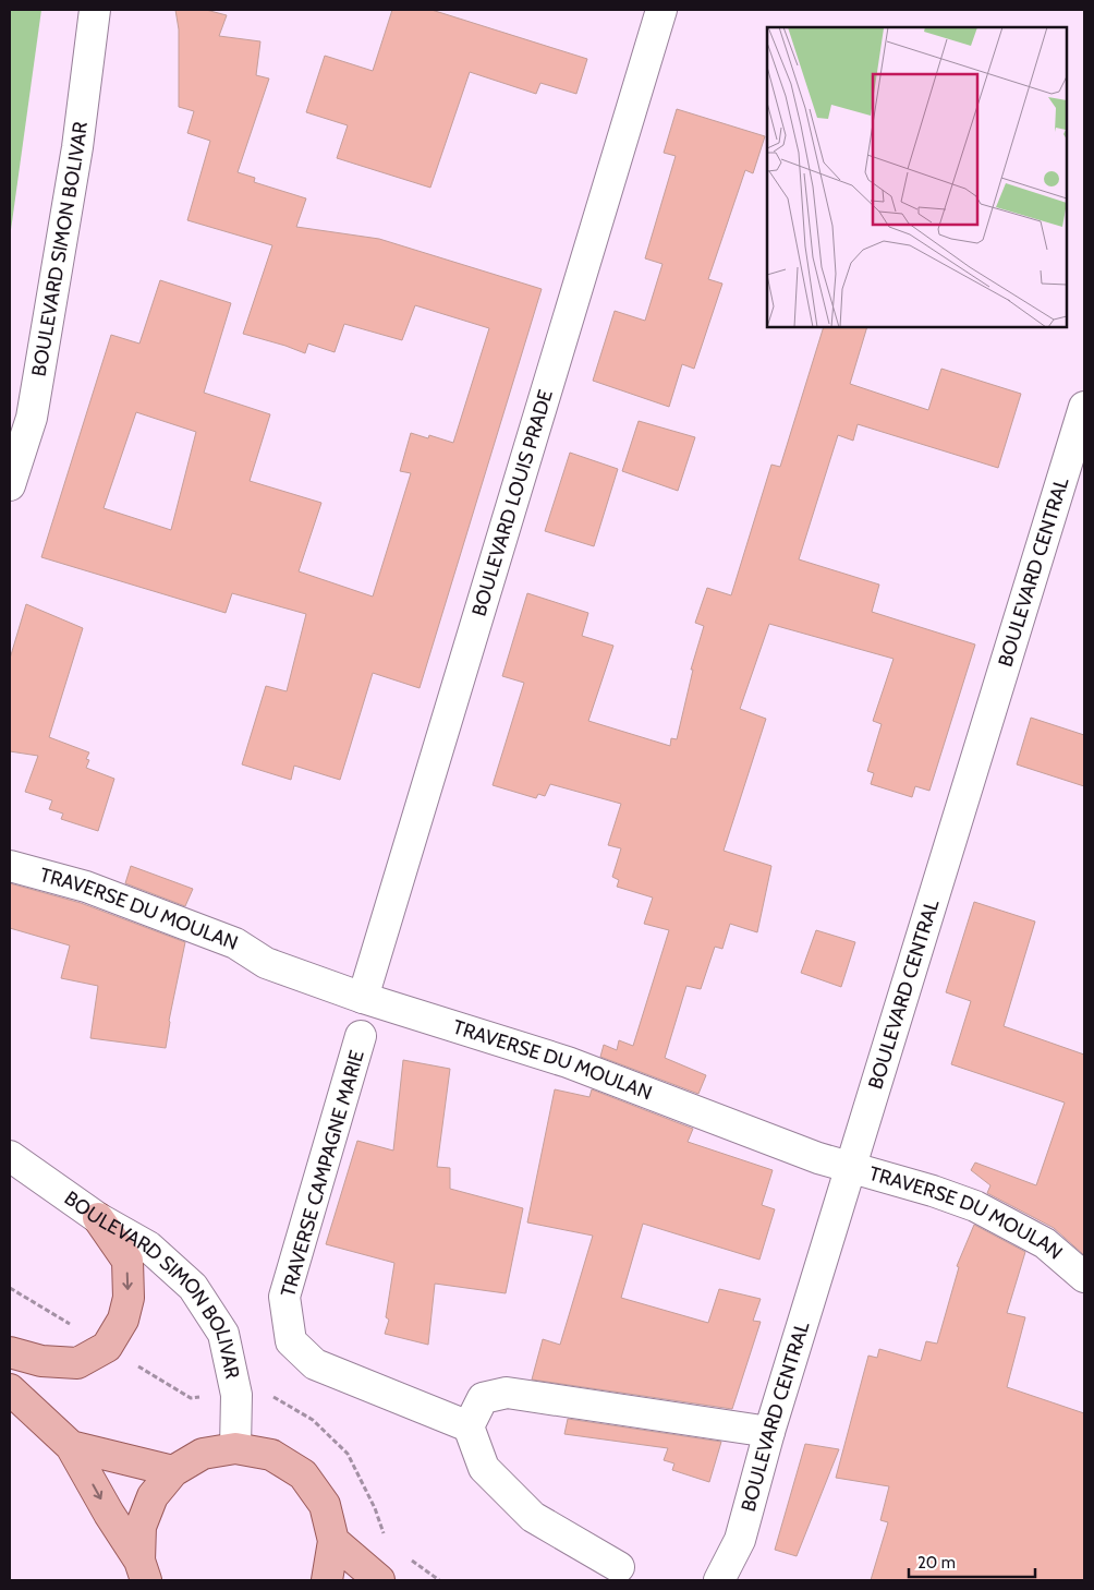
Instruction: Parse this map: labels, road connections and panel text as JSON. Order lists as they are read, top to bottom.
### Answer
{
  "streets": {
    "street": [
      "BOULEVARD SIMON BOLIVAR",
      "BOULEVARD LOUIS PRADE",
      "BOULEVARD CENTRAL",
      "TRAVERSE DU MOULAN",
      "TRAVERSE CAMPAGNE MARIE"
    ]
  },
  "crossings": [
    ["BOULEVARD LOUIS PRADE", "TRAVERSE DU MOULAN"],
    ["BOULEVARD CENTRAL", "TRAVERSE DU MOULAN"]
  ],
  "scale_bar": "20 m"
}
